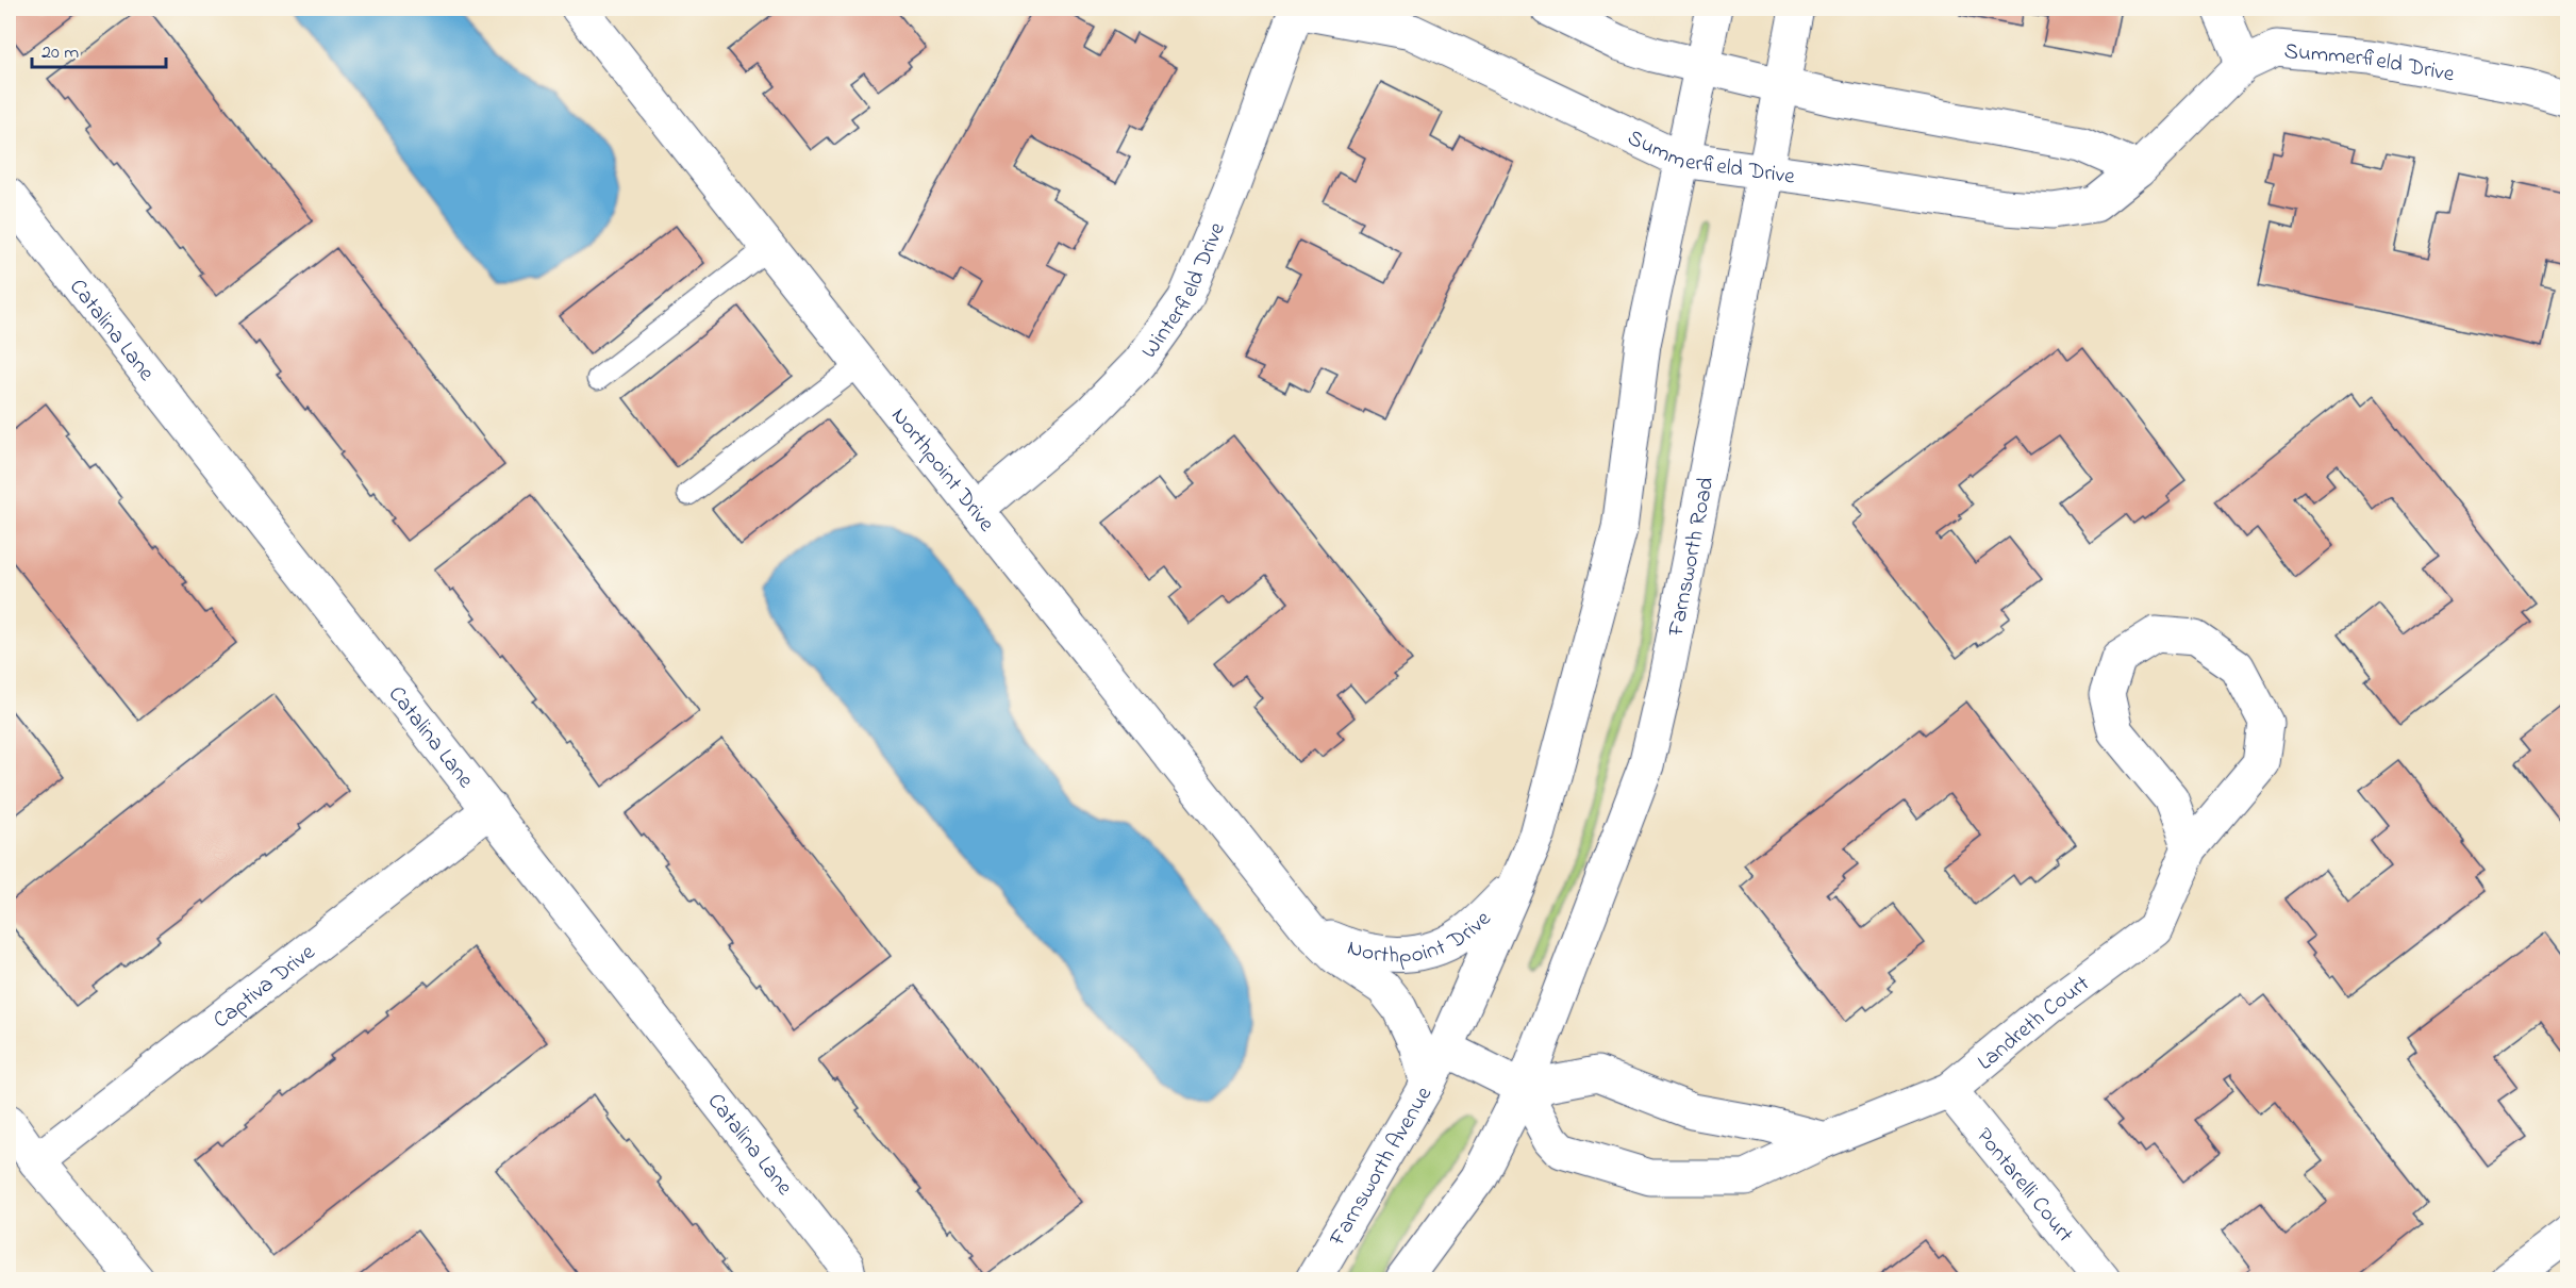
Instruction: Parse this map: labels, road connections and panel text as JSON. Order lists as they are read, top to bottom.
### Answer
{
  "streets": {
    "street": [
      "Summerfield Drive",
      "Winterfield Drive",
      "Catalina Lane",
      "Northpoint Drive",
      "Farnsworth Road",
      "Captiva Drive",
      "Landreth Court",
      "Farnsworth Avenue",
      "Pontarelli Court"
    ]
  },
  "crossings": [
    ["Summerfield Drive", "Winterfield Drive"],
    ["Summerfield Drive", "Farnsworth Road"],
    ["Winterfield Drive", "Northpoint Drive"],
    ["Catalina Lane", "Captiva Drive"],
    ["Northpoint Drive", "Farnsworth Avenue"],
    ["Farnsworth Road", "Landreth Court"],
    ["Landreth Court", "Pontarelli Court"]
  ],
  "scale_bar": "20 m"
}
